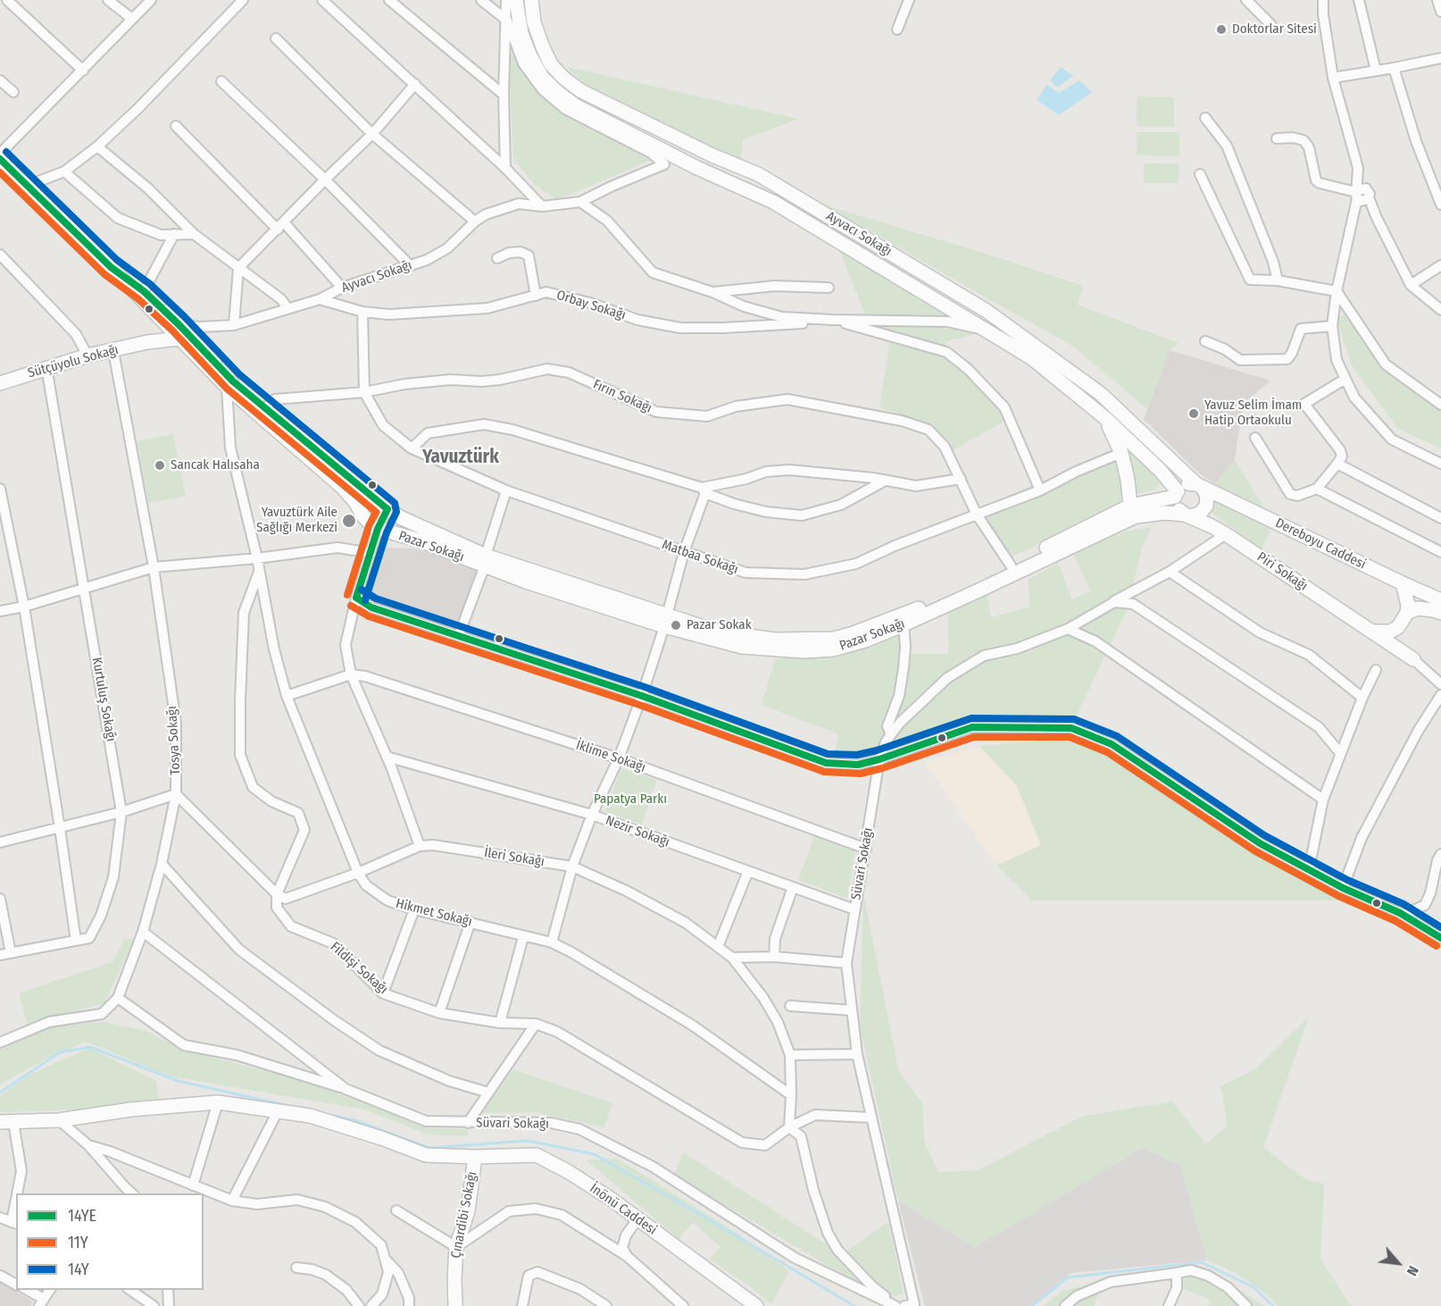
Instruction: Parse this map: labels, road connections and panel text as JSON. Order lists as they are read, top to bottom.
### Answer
{
  "streets": {
    "main road": [
      "Ayvacı Sokağı",
      "Sütçüyolu Sokağı",
      "Dereboyu Caddesi",
      "Pazar Sokağı",
      "Piri Sokağı",
      "İnönü Caddesi",
      "Çınardibi Sokağı"
    ],
    "street": [
      "Orbay Sokağı",
      "Fırın Sokağı",
      "Matbaa Sokağı",
      "Kurtuluş Sokağı",
      "Tosya Sokağı",
      "İklime Sokağı",
      "Nezir Sokağı",
      "İleri Sokağı",
      "Süvari Sokağı",
      "Hikmet Sokağı",
      "Fildişi Sokağı"
    ]
  },
  "crossings": [
    ["Ayvacı Sokağı", "Orbay Sokağı"],
    ["Ayvacı Sokağı", "Dereboyu Caddesi"],
    ["Ayvacı Sokağı", "Pazar Sokağı"],
    ["Ayvacı Sokağı", "Piri Sokağı"],
    ["Sütçüyolu Sokağı", "Kurtuluş Sokağı"],
    ["Sütçüyolu Sokağı", "Tosya Sokağı"],
    ["Fırın Sokağı", "Pazar Sokağı"],
    ["Fırın Sokağı", "Matbaa Sokağı"],
    ["Dereboyu Caddesi", "Pazar Sokağı"],
    ["Dereboyu Caddesi", "Piri Sokağı"],
    ["Pazar Sokağı", "Piri Sokağı"],
    ["Tosya Sokağı", "Süvari Sokağı"],
    ["İklime Sokağı", "Süvari Sokağı"],
    ["Nezir Sokağı", "Süvari Sokağı"],
    ["İleri Sokağı", "Hikmet Sokağı"],
    ["İleri Sokağı", "Fildişi Sokağı"],
    ["Süvari Sokağı", "Fildişi Sokağı"],
    ["İnönü Caddesi", "Çınardibi Sokağı"]
  ],
  "districts": ["Yavuztürk"],
  "parks": ["Papatya Parkı"],
  "places": [
    "Doktorlar Sitesi",
    "Yavuz Selim İmam Hatip Ortaokulu",
    "Sancak Halısaha",
    "Yavuztürk Aile Sağlığı Merkezi",
    "Pazar Sokak"
  ],
  "lines": ["transit line 14Y", "transit line 14YE", "transit line 11Y"],
  "legend": ["14YE", "11Y", "14Y"],
  "north": "bottom right"
}
